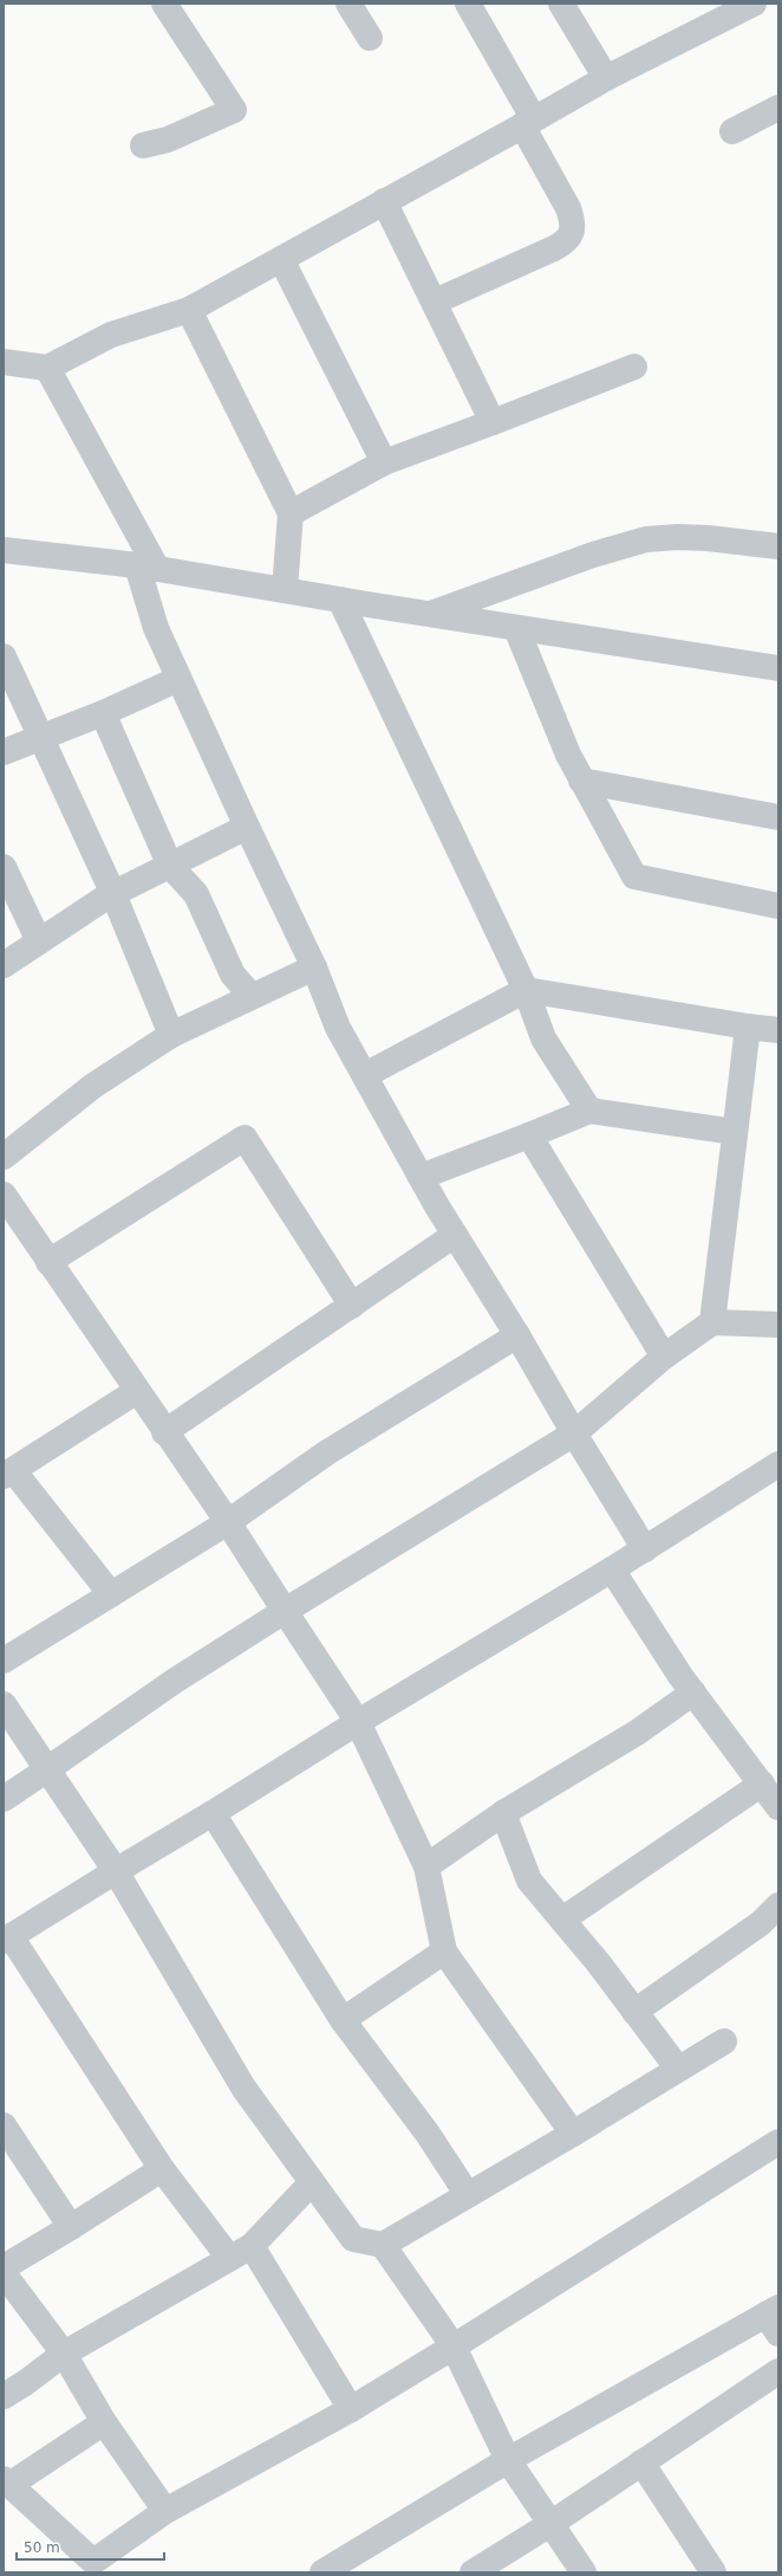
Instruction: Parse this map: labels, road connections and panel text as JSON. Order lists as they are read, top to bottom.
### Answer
{
  "scale_bar": "50 m"
}
